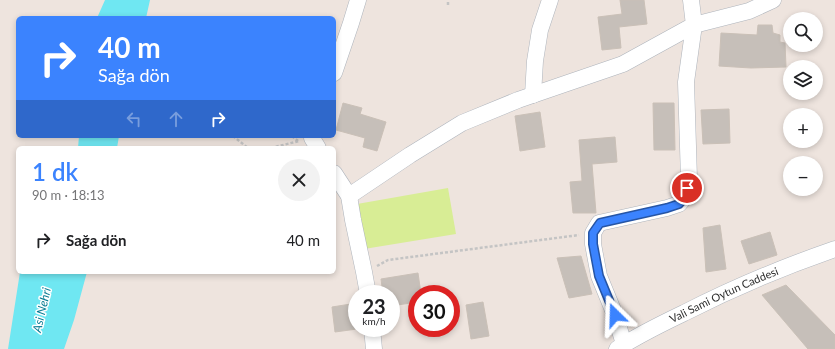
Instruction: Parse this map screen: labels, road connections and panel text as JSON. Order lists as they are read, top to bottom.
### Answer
{
  "streets": {
    "street": ["Vali Sami Oytun Caddesi"]
  },
  "water": ["Asi Nehri"],
  "page": {
    "map_buttons": ["+", "−"],
    "turn": ["40 m", "Sağa dön"],
    "heading": ["1 dk", "90 m · 18:13"],
    "list": [
      {
        "name": "Sağa dön",
        "value": "40 m"
      }
    ],
    "speed": "23 km/h",
    "limit": "30"
  }
}
